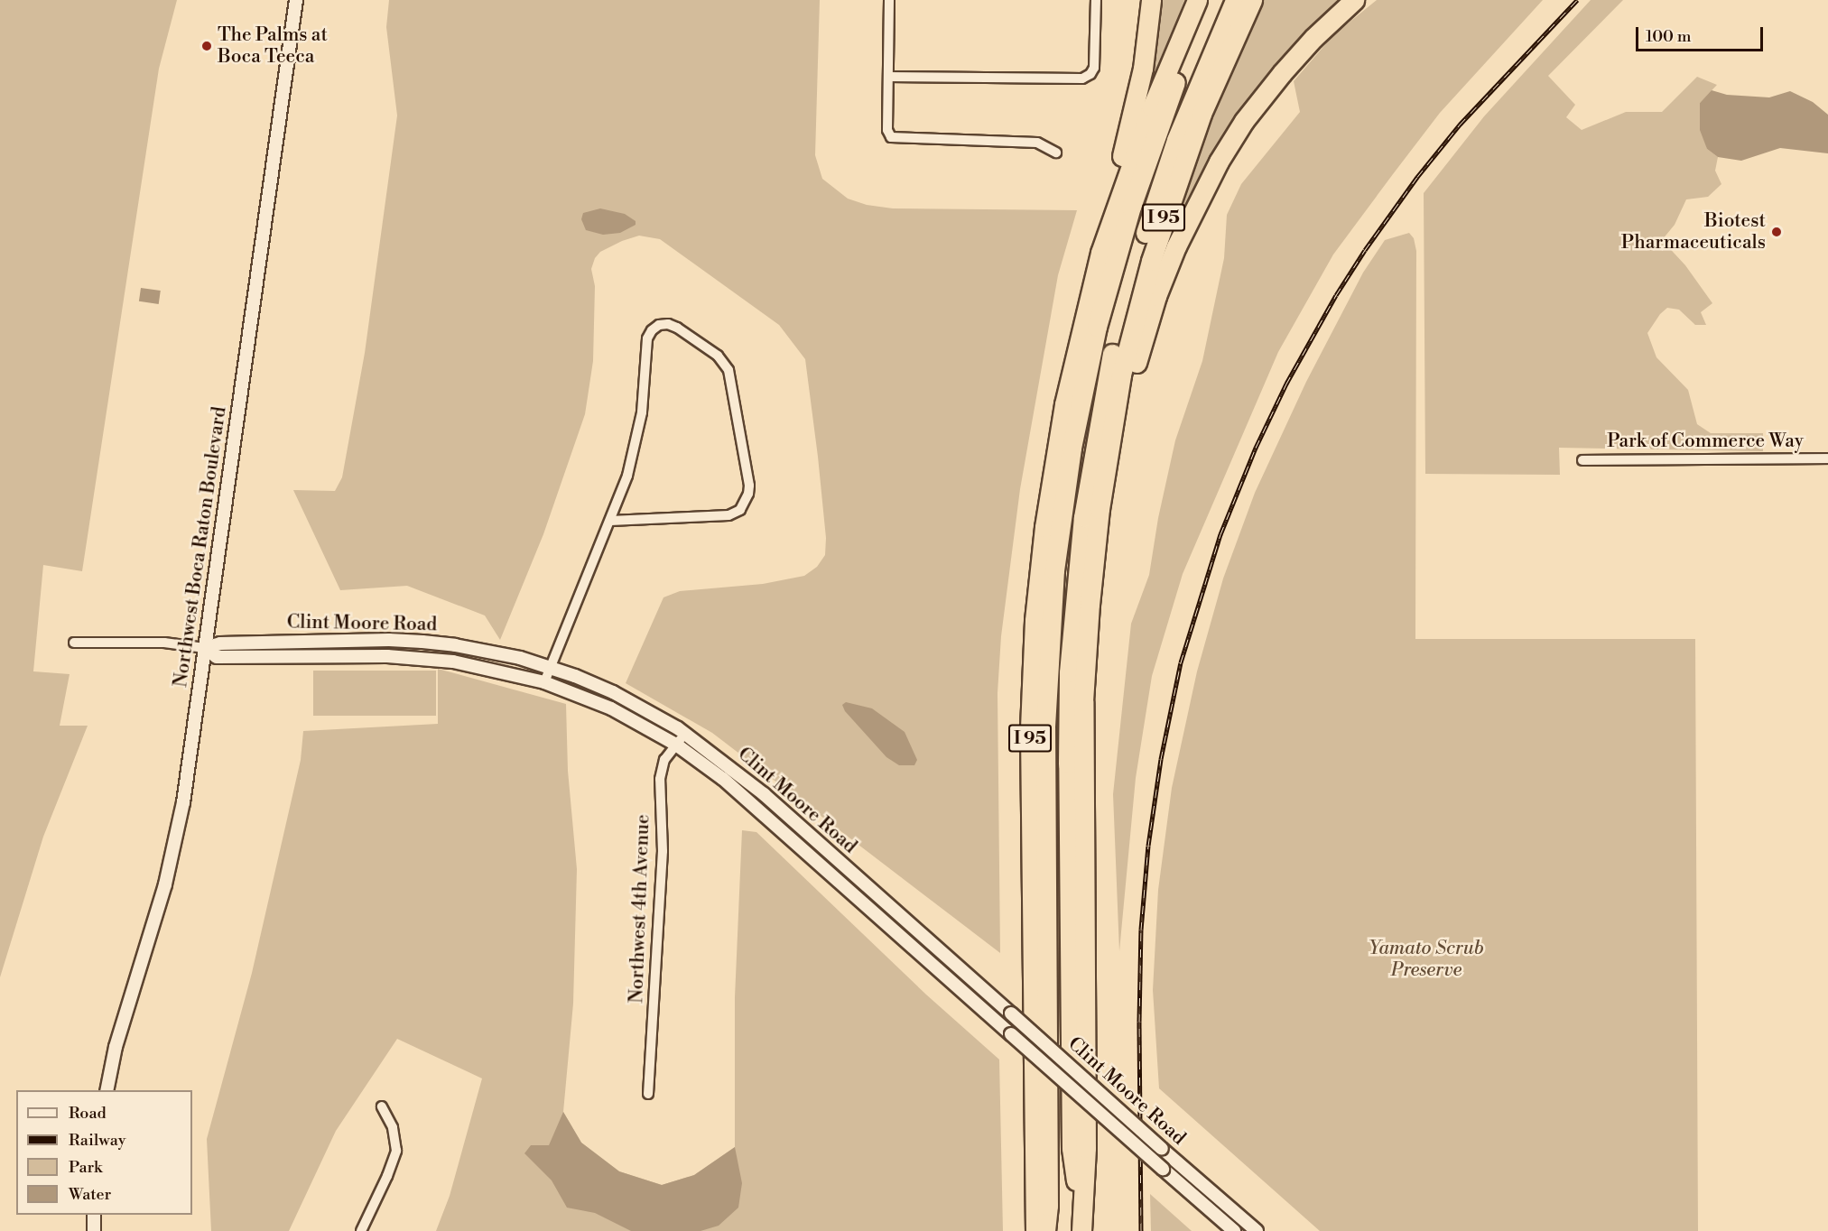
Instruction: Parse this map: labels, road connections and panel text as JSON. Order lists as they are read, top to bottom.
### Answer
{
  "streets": {
    "highway": ["I 95"],
    "street": [
      "Park of Commerce Way",
      "Northwest Boca Raton Boulevard",
      "Clint Moore Road",
      "Northwest 4th Avenue"
    ]
  },
  "crossings": [
    ["Northwest Boca Raton Boulevard", "Clint Moore Road"],
    ["Clint Moore Road", "Northwest 4th Avenue"]
  ],
  "parks": ["Yamato Scrub Preserve"],
  "places": ["The Palms at Boca Teeca", "Biotest Pharmaceuticals"],
  "legend": [
    "Road",
    "Railway",
    "Park",
    "Water"
  ],
  "scale_bar": "100 m"
}
